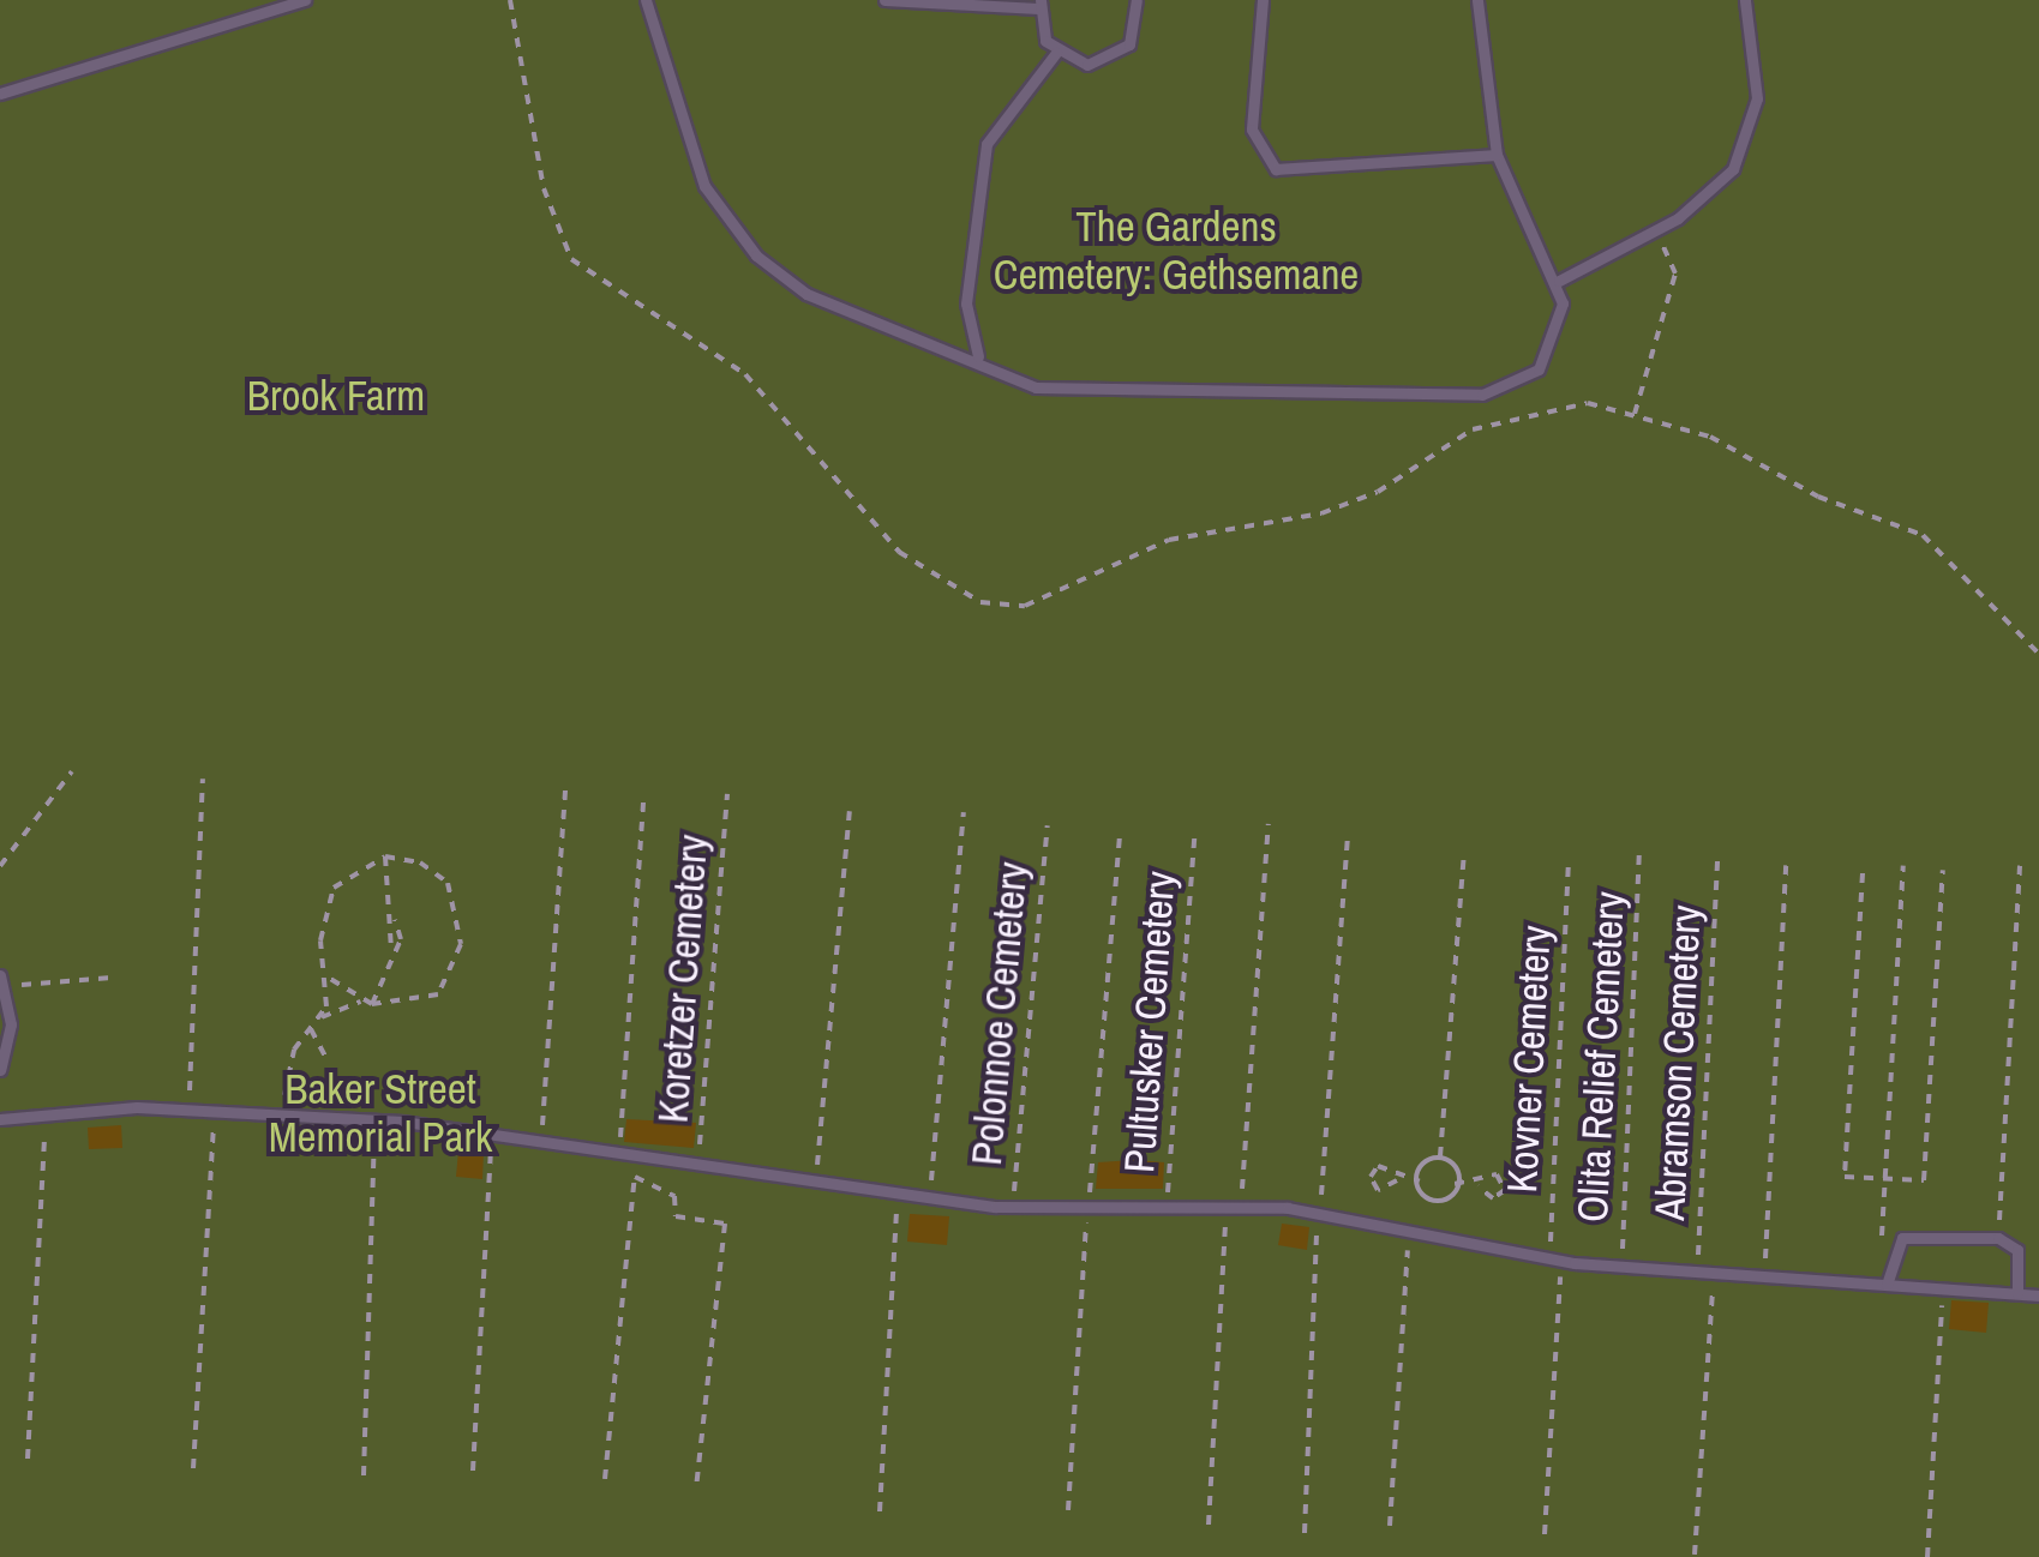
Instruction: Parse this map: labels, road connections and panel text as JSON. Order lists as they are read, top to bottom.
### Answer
{
  "streets": {
    "path": [
      "Koretzer Cemetery",
      "Polonnoe Cemetery",
      "Pultusker Cemetery",
      "Olita Relief Cemetery",
      "Kovner Cemetery",
      "Abramson Cemetery"
    ]
  },
  "parks": ["The Gardens Cemetery: Gethsemane", "Brook Farm", "Baker Street Memorial Park"]
}
